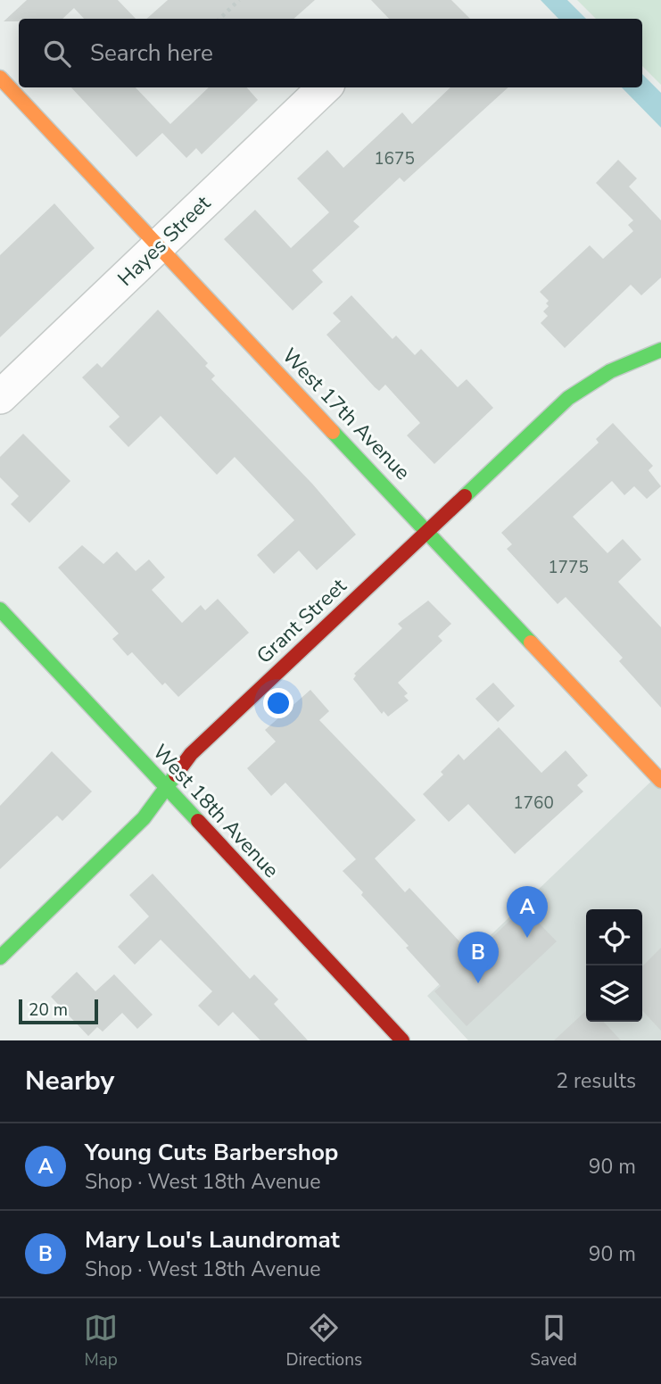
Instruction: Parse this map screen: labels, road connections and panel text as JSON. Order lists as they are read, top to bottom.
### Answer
{
  "streets": {
    "street": [
      "Hayes Street",
      "West 17th Avenue",
      "Grant Street",
      "West 18th Avenue"
    ]
  },
  "crossings": [
    ["Hayes Street", "West 17th Avenue"],
    ["West 17th Avenue", "Grant Street"],
    ["Grant Street", "West 18th Avenue"]
  ],
  "house_numbers": ["1675", "1775", "1760"],
  "scale_bar": "20 m",
  "page": {
    "search": "Search here",
    "pins": ["A", "B"],
    "scale": "20 m",
    "heading": ["Nearby", "2 results"],
    "list": [
      {
        "mark": "A",
        "name": "Young Cuts Barbershop",
        "note": "Shop · West 18th Avenue",
        "value": "90 m"
      },
      {
        "mark": "B",
        "name": "Mary Lou's Laundromat",
        "note": "Shop · West 18th Avenue",
        "value": "90 m"
      }
    ],
    "nav": ["Map", "Directions", "Saved"]
  }
}
